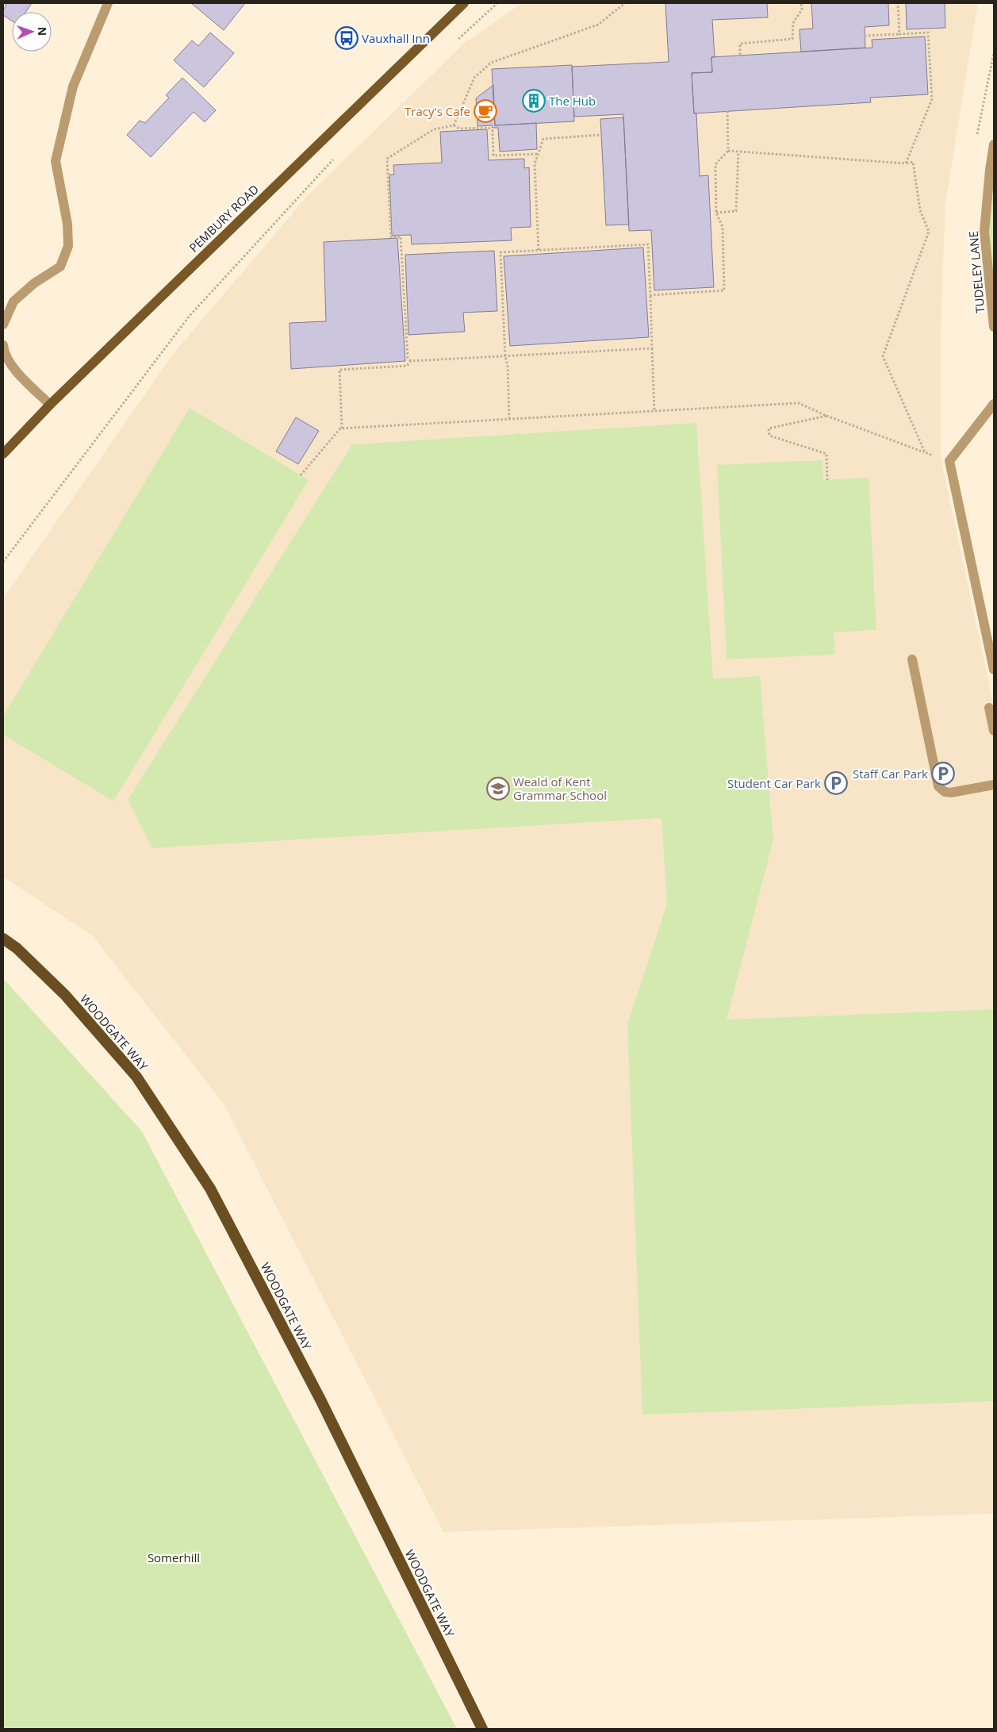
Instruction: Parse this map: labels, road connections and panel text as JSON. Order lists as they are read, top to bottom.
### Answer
{
  "streets": {
    "highway": ["WOODGATE WAY"],
    "main road": ["PEMBURY ROAD"],
    "street": ["TUDELEY LANE"]
  },
  "parks": ["Somerhill"],
  "places": {
    "bus stop": ["Vauxhall Inn"],
    "building": ["The Hub"],
    "cafe": ["Tracy's Cafe"],
    "parking": ["Staff Car Park", "Student Car Park"],
    "school or university": ["Weald of Kent Grammar School"]
  },
  "north": "right"
}
